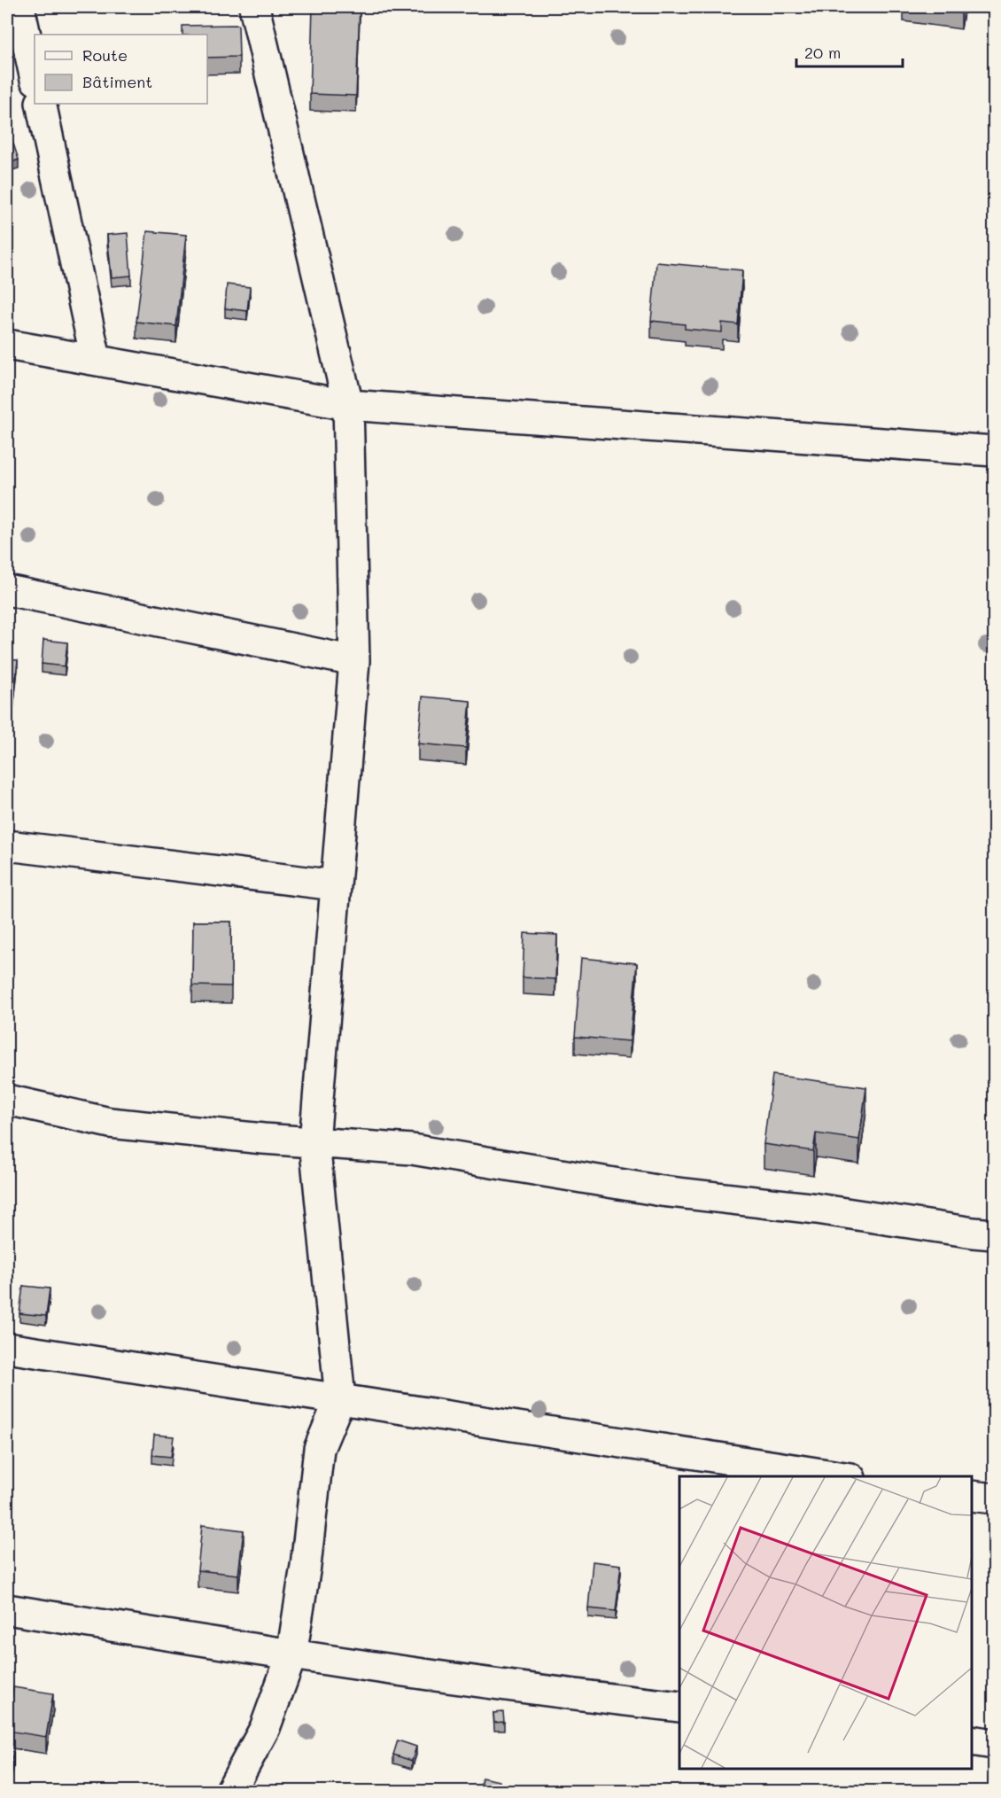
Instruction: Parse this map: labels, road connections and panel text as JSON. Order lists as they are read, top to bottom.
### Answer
{
  "legend": ["Route", "Bâtiment"],
  "scale_bar": "20 m"
}
